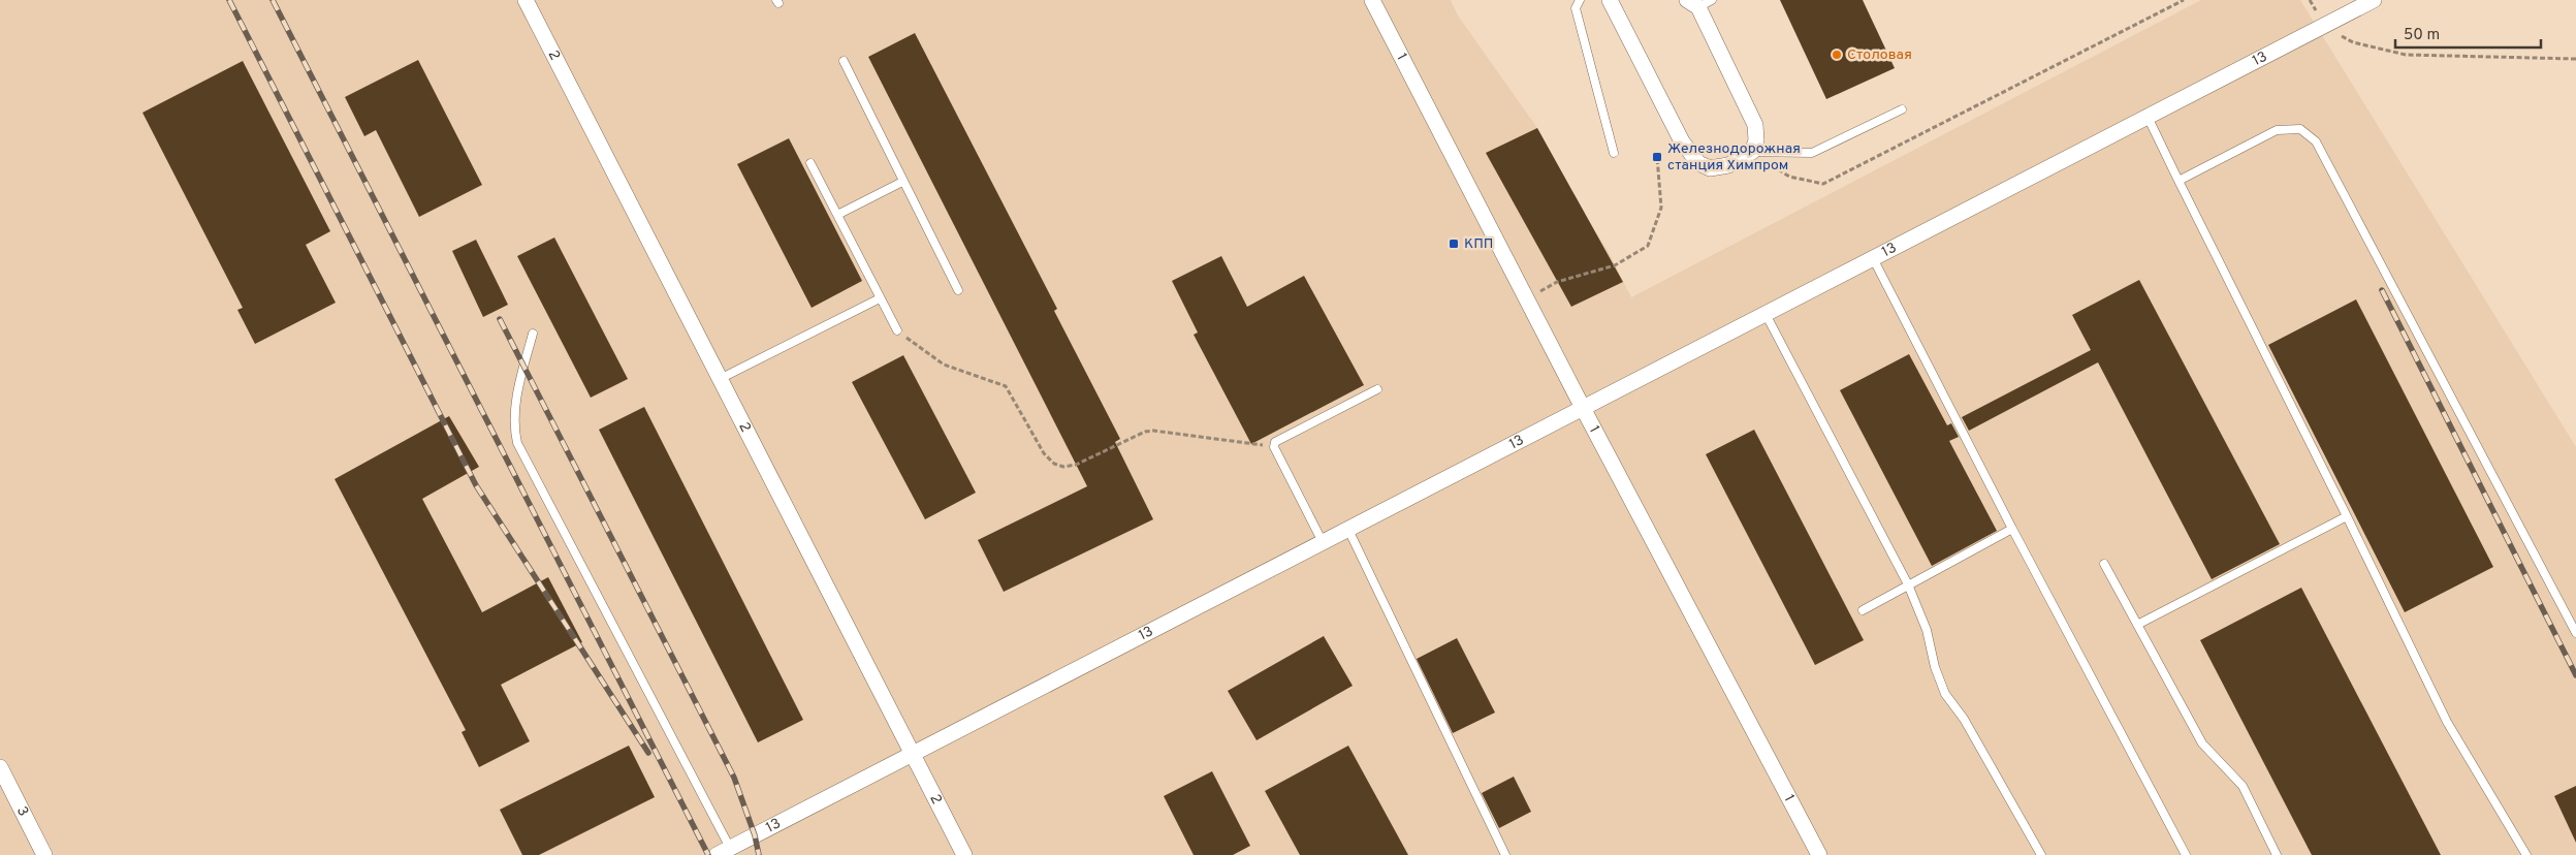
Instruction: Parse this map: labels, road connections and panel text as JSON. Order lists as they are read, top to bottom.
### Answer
{
  "streets": {
    "street": [
      "2",
      "1",
      "13",
      "3"
    ]
  },
  "crossings": [
    ["2", "13"],
    ["1", "13"]
  ],
  "places": {
    "other": ["Столовая"],
    "transit": ["Железнодорожная станция Химпром", "КПП"]
  },
  "scale_bar": "50 m"
}
